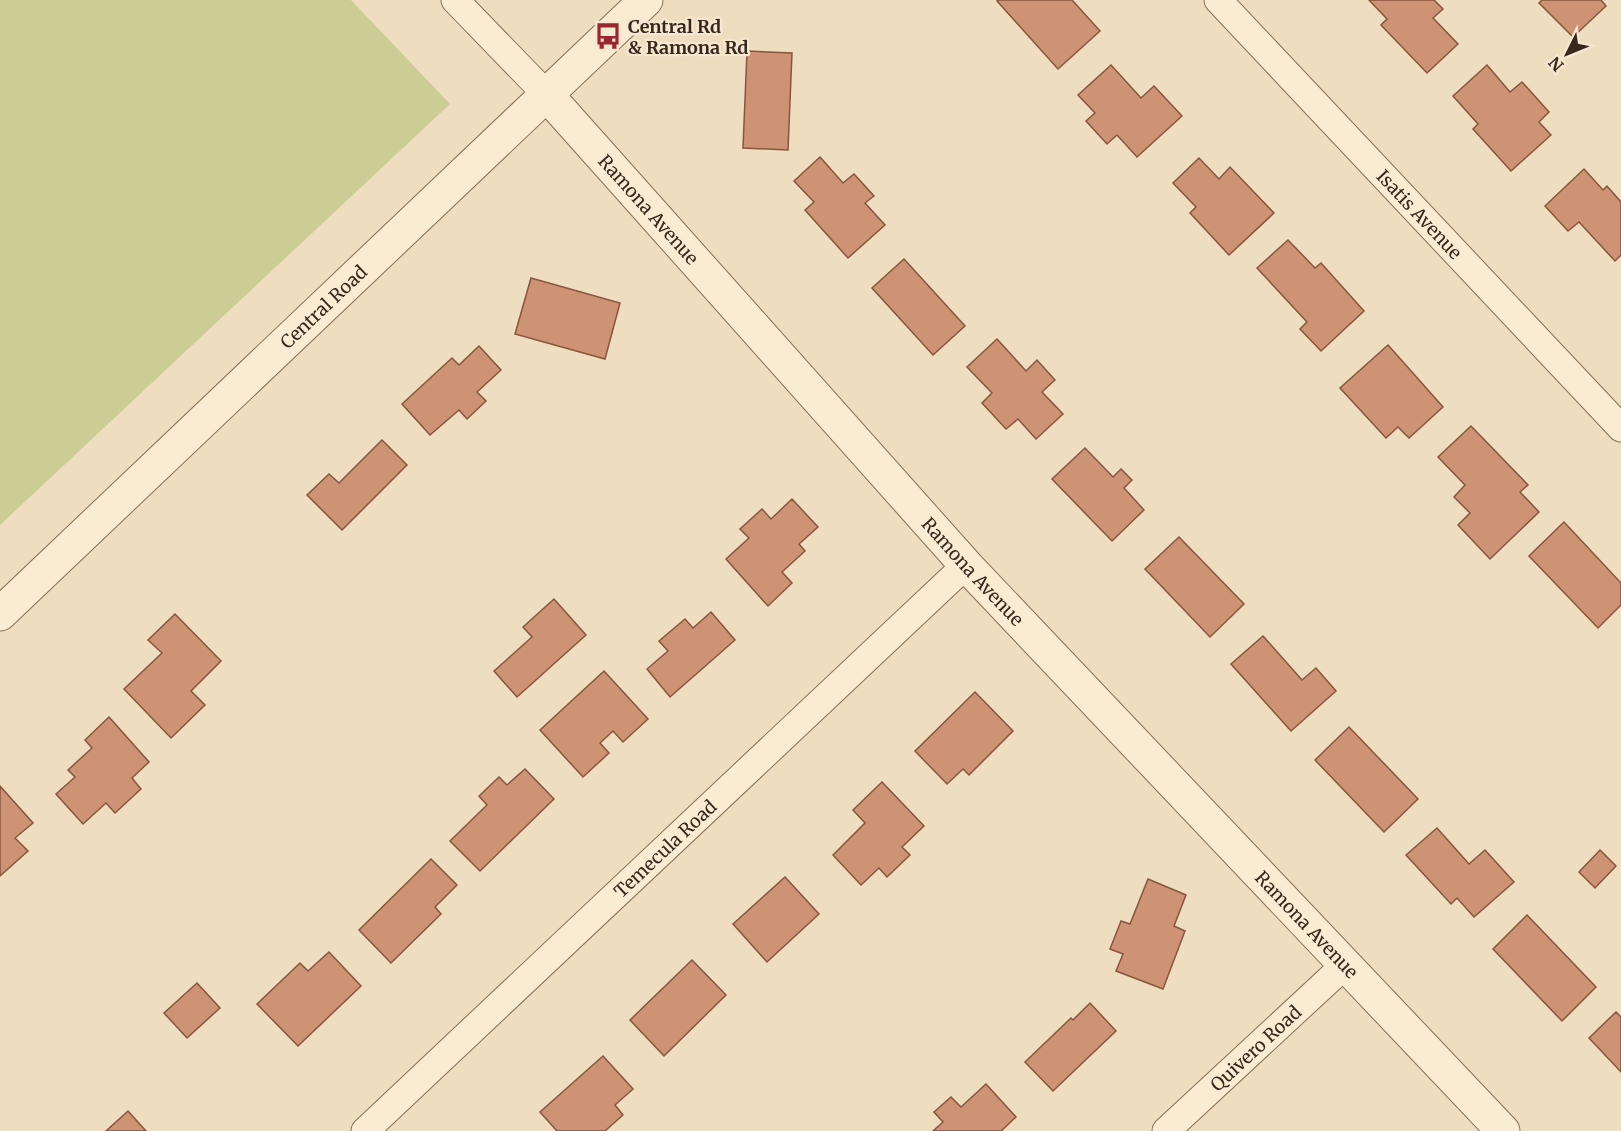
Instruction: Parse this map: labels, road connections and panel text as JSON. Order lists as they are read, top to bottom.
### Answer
{
  "streets": {
    "street": [
      "Ramona Avenue",
      "Isatis Avenue",
      "Central Road",
      "Temecula Road",
      "Quivero Road"
    ]
  },
  "crossings": [
    ["Ramona Avenue", "Central Road"],
    ["Ramona Avenue", "Temecula Road"],
    ["Ramona Avenue", "Quivero Road"]
  ],
  "places": {
    "bus stop": ["Central Rd & Ramona Rd"]
  },
  "north": "bottom left"
}
